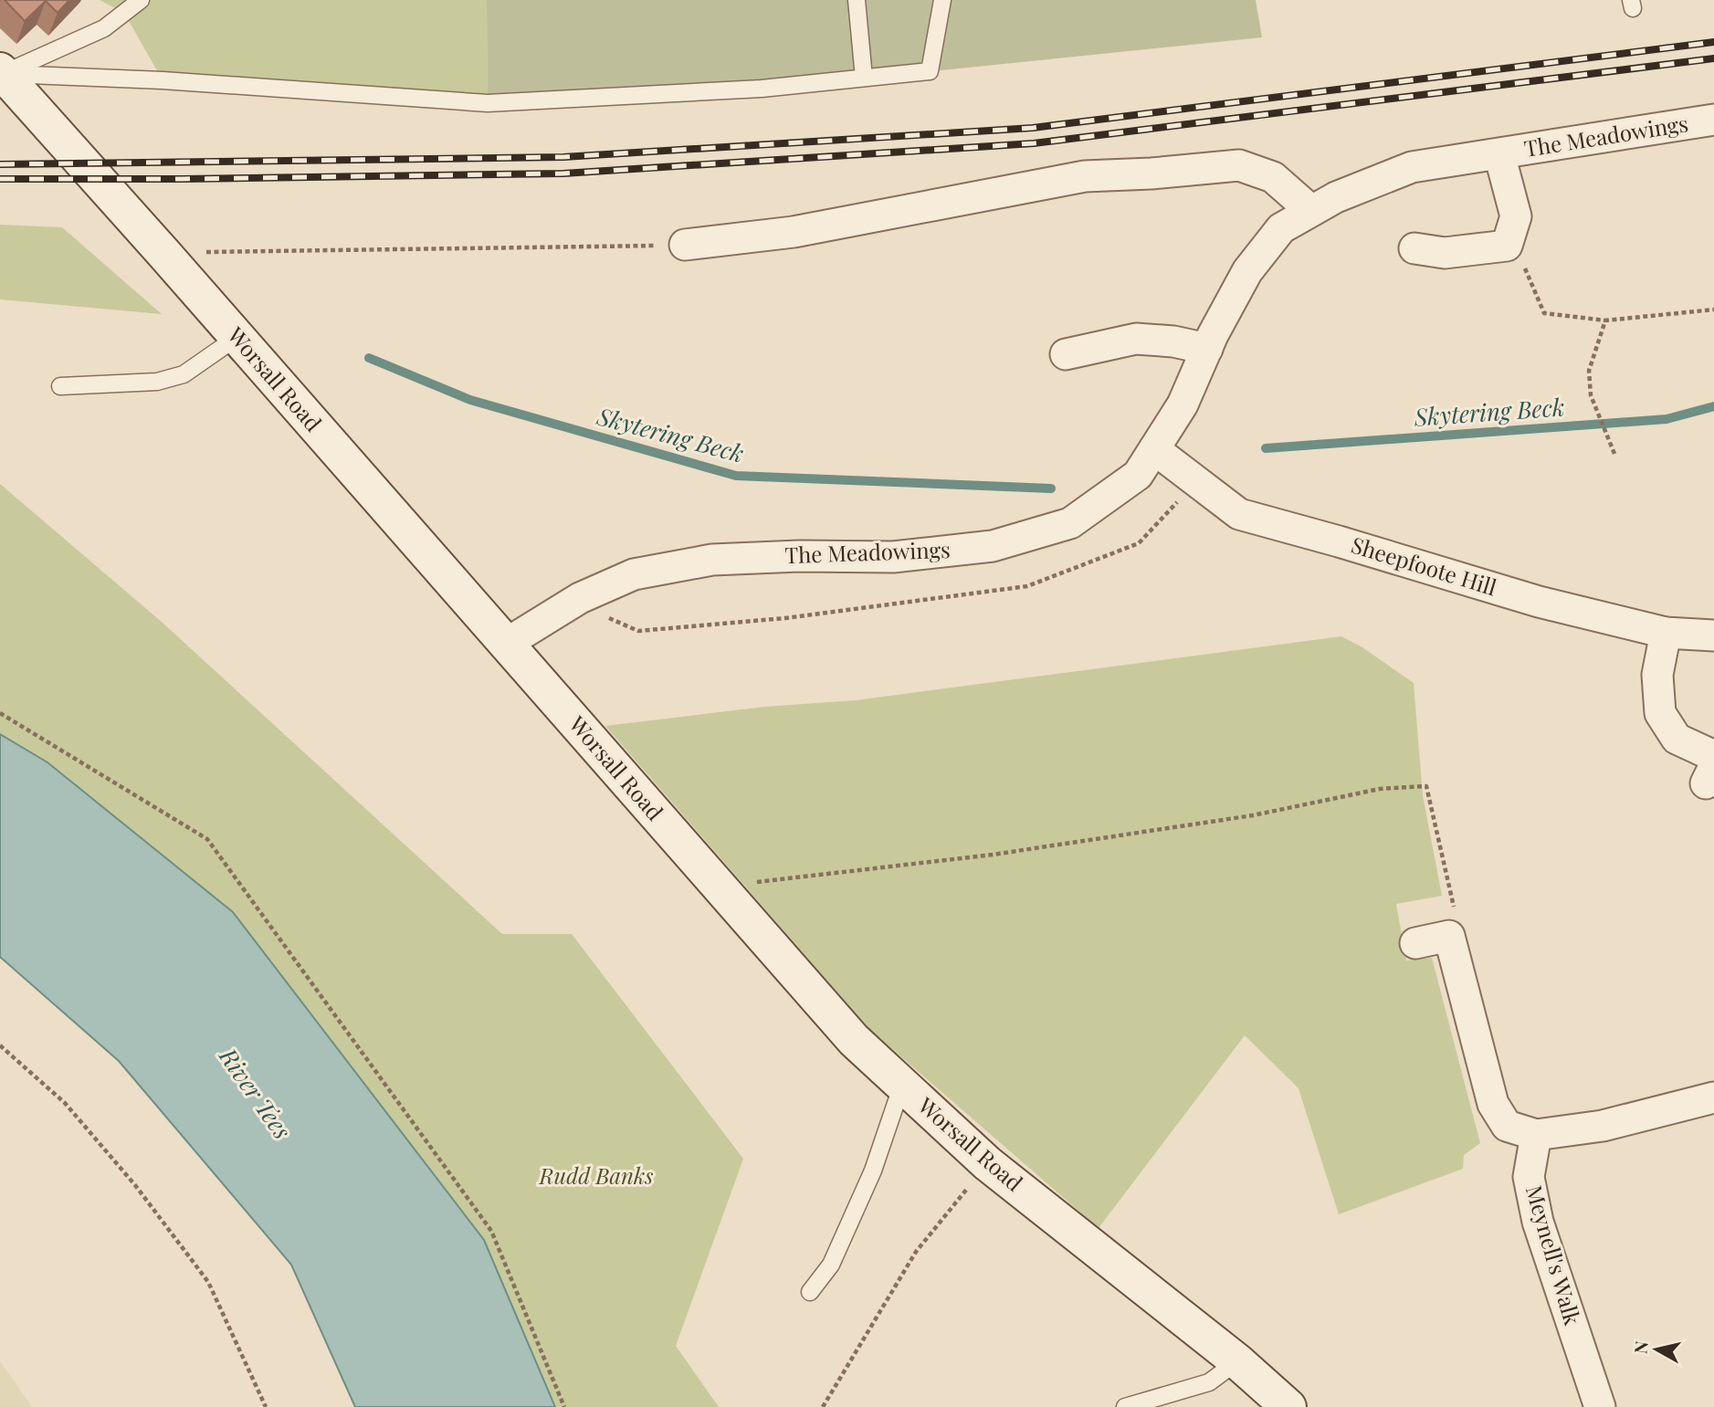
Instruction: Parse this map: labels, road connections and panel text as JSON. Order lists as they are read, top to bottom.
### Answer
{
  "streets": {
    "main road": ["Worsall Road"],
    "street": ["The Meadowings", "Sheepfoote Hill", "Meynell's Walk"]
  },
  "crossings": [
    ["The Meadowings", "Worsall Road"],
    ["The Meadowings", "Sheepfoote Hill"]
  ],
  "water": ["Skytering Beck", "River Tees"],
  "parks": ["Rudd Banks"],
  "north": "left"
}
